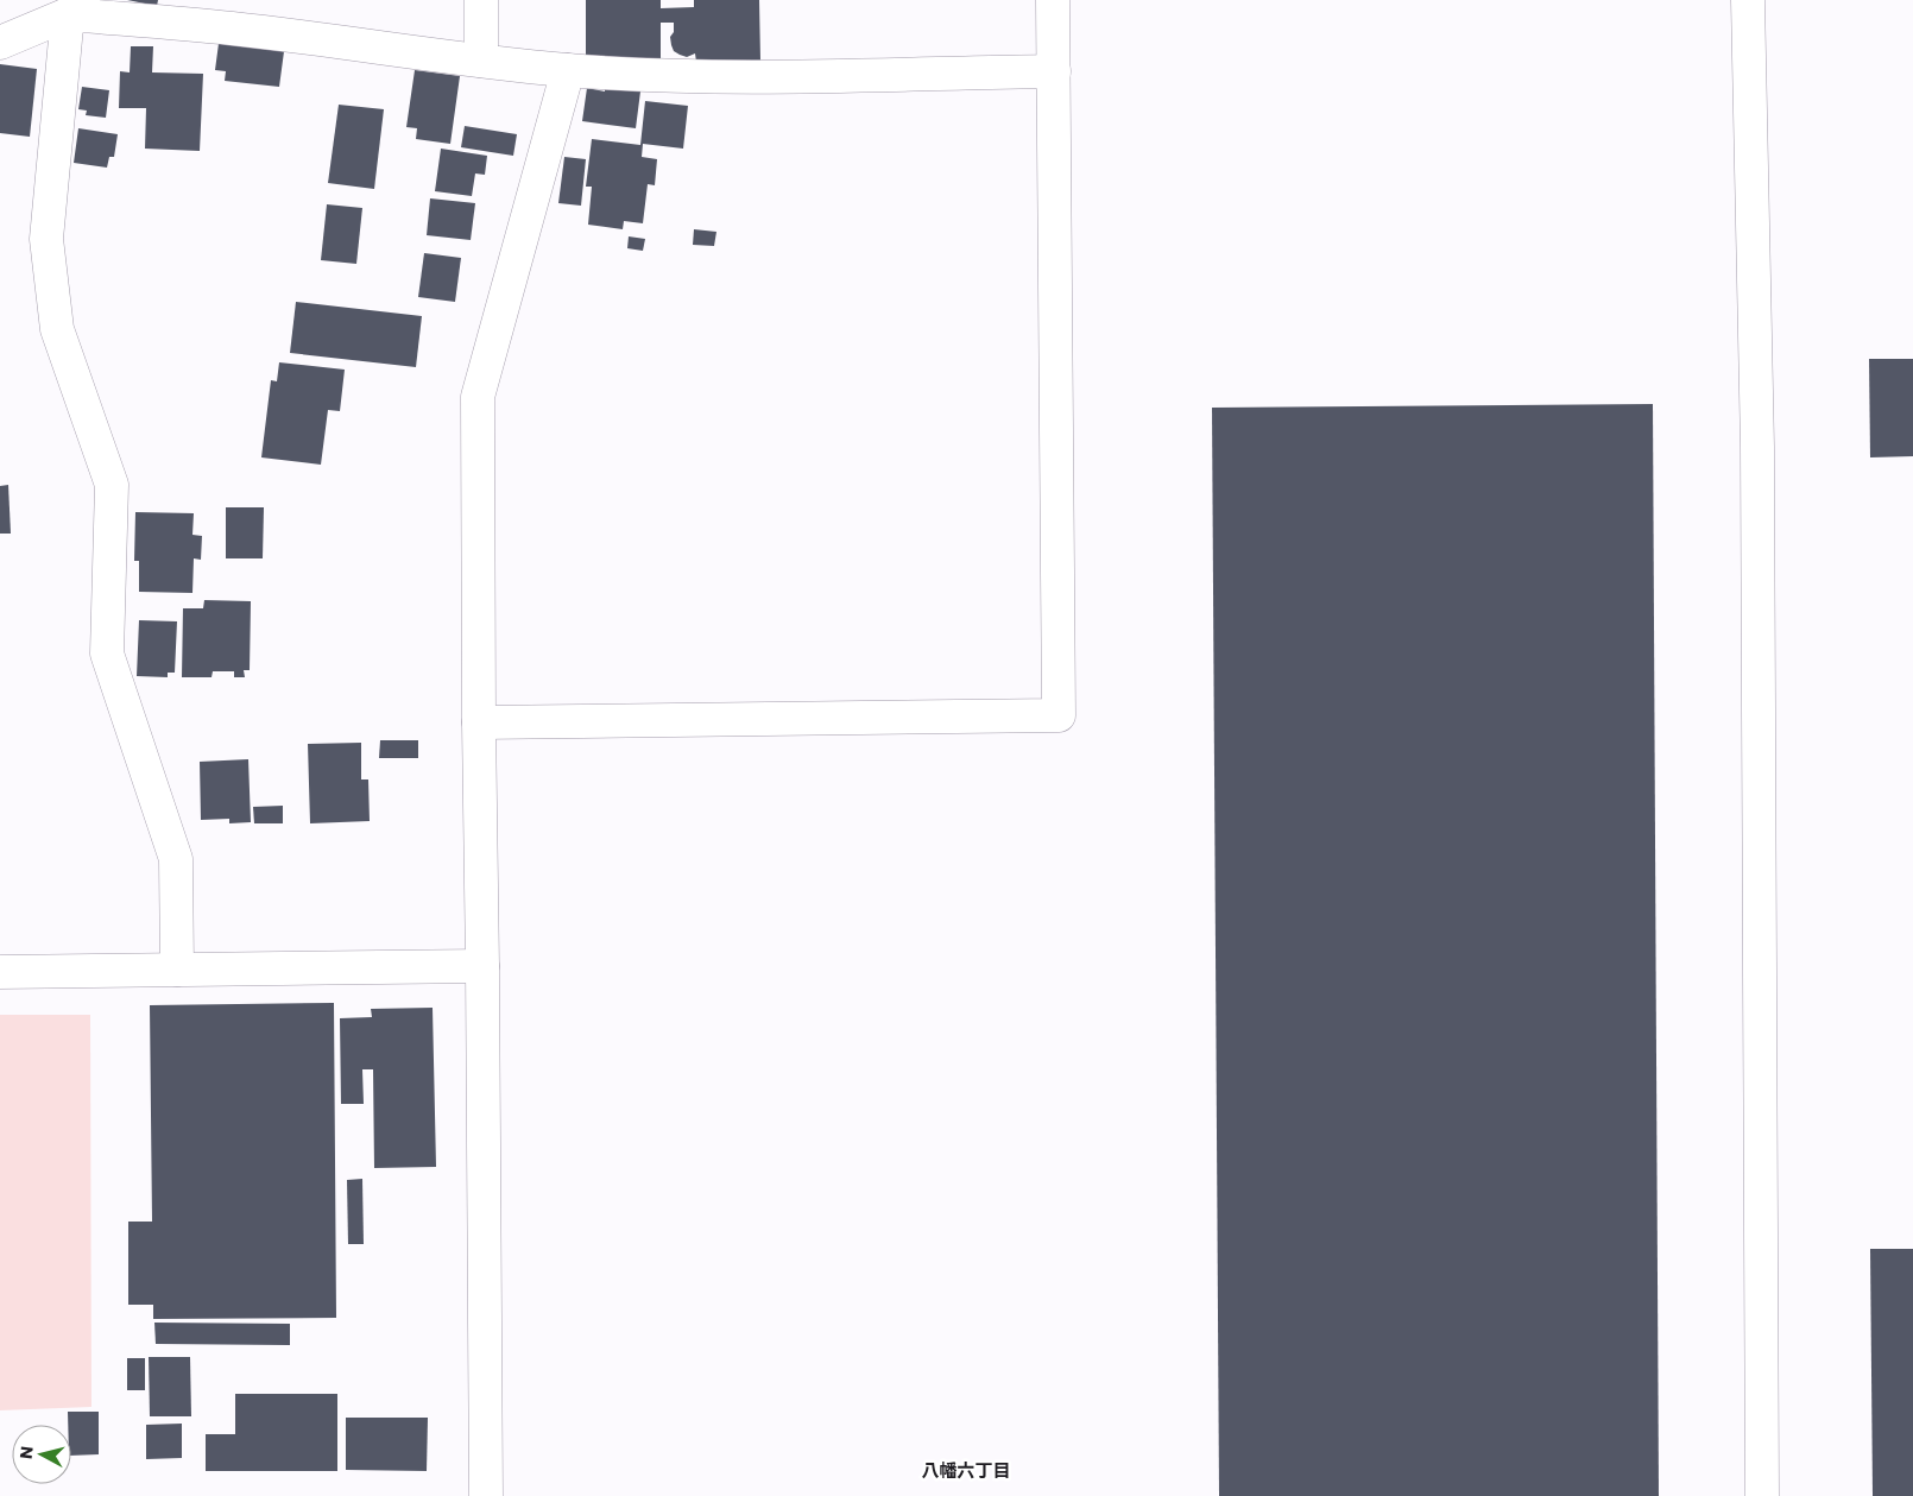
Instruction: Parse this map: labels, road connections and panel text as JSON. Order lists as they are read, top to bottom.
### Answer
{
  "districts": ["八幡六丁目"],
  "north": "left"
}
